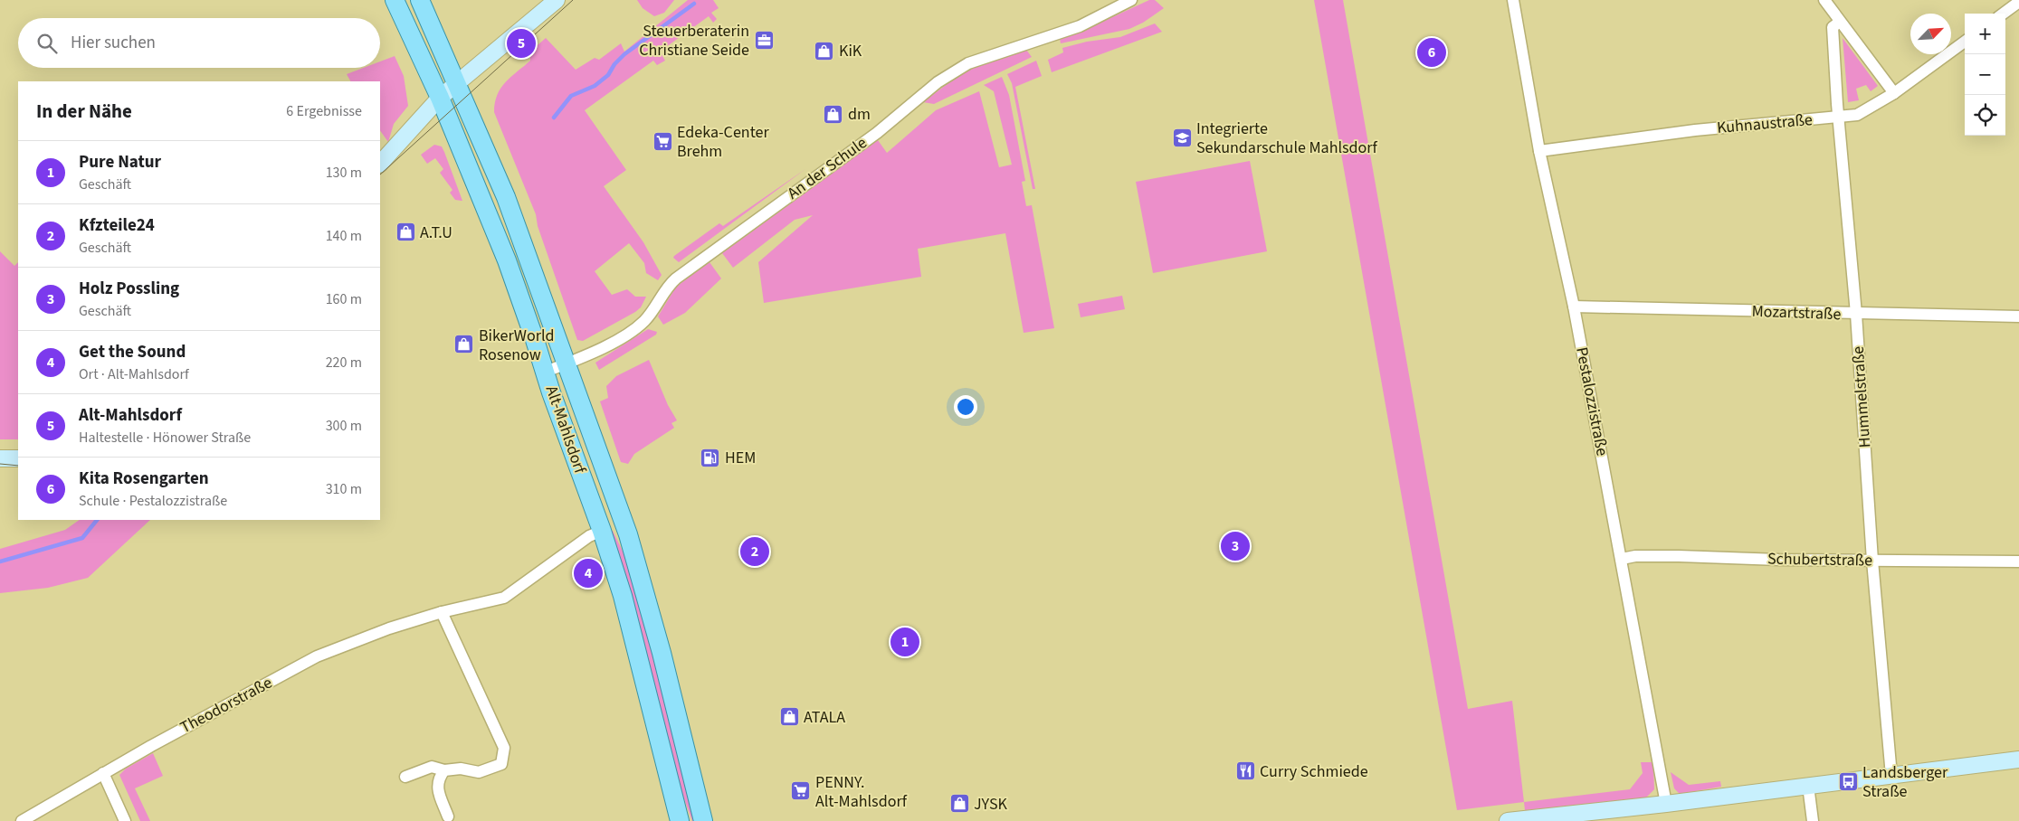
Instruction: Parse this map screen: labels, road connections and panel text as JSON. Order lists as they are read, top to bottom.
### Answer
{
  "streets": {
    "main road": ["Alt-Mahlsdorf"],
    "street": [
      "Kuhnaustraße",
      "An der Schule",
      "Mozartstraße",
      "Hummelstraße",
      "Pestalozzistraße",
      "Schubertstraße",
      "Theodorstraße"
    ]
  },
  "crossings": [
    ["Kuhnaustraße", "Hummelstraße"],
    ["Kuhnaustraße", "Pestalozzistraße"],
    ["An der Schule", "Alt-Mahlsdorf"],
    ["Mozartstraße", "Hummelstraße"],
    ["Mozartstraße", "Pestalozzistraße"],
    ["Hummelstraße", "Schubertstraße"],
    ["Pestalozzistraße", "Schubertstraße"],
    ["Alt-Mahlsdorf", "Theodorstraße"]
  ],
  "places": {
    "office": ["Steuerberaterin Christiane Seide"],
    "shop": [
      "KiK",
      "dm",
      "A.T.U",
      "BikerWorld Rosenow",
      "ATALA",
      "JYSK"
    ],
    "school or university": ["Integrierte Sekundarschule Mahlsdorf"],
    "supermarket": ["Edeka-Center Brehm", "PENNY. Alt-Mahlsdorf"],
    "fuel station": ["HEM"],
    "restaurant": ["Curry Schmiede"],
    "bus stop": ["Landsberger Straße"]
  },
  "north": "top right",
  "page": {
    "map_buttons": ["+", "−"],
    "search": "Hier suchen",
    "pins": [
      "5",
      "6",
      "3",
      "2",
      "4",
      "1"
    ],
    "heading": ["In der Nähe", "6 Ergebnisse"],
    "list": [
      {
        "mark": "1",
        "name": "Pure Natur",
        "note": "Geschäft",
        "value": "130 m"
      },
      {
        "mark": "2",
        "name": "Kfzteile24",
        "note": "Geschäft",
        "value": "140 m"
      },
      {
        "mark": "3",
        "name": "Holz Possling",
        "note": "Geschäft",
        "value": "160 m"
      },
      {
        "mark": "4",
        "name": "Get the Sound",
        "note": "Ort · Alt-Mahlsdorf",
        "value": "220 m"
      },
      {
        "mark": "5",
        "name": "Alt-Mahlsdorf",
        "note": "Haltestelle · Hönower Straße",
        "value": "300 m"
      },
      {
        "mark": "6",
        "name": "Kita Rosengarten",
        "note": "Schule · Pestalozzistraße",
        "value": "310 m"
      }
    ]
  }
}
